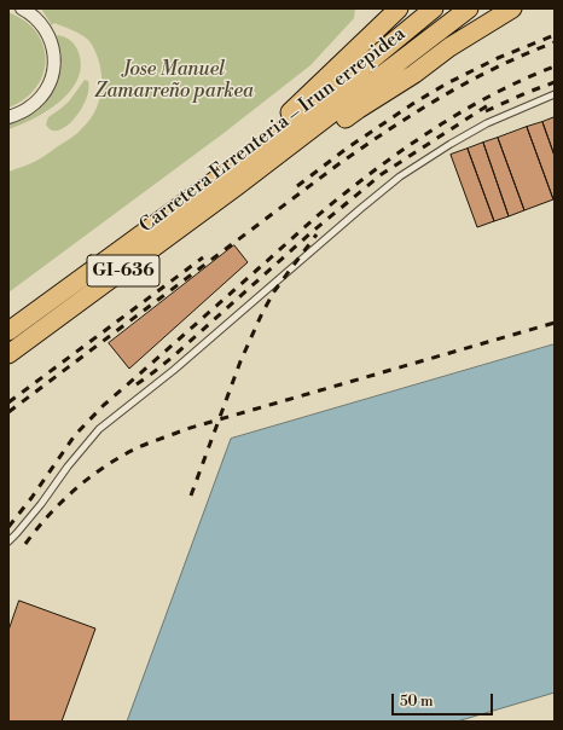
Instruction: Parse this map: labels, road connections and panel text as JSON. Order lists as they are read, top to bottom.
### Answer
{
  "streets": {
    "main road": ["Carretera Errenteria – Irun errepidea", "GI-636"]
  },
  "parks": ["Jose Manuel Zamarreño parkea"],
  "scale_bar": "50 m"
}
